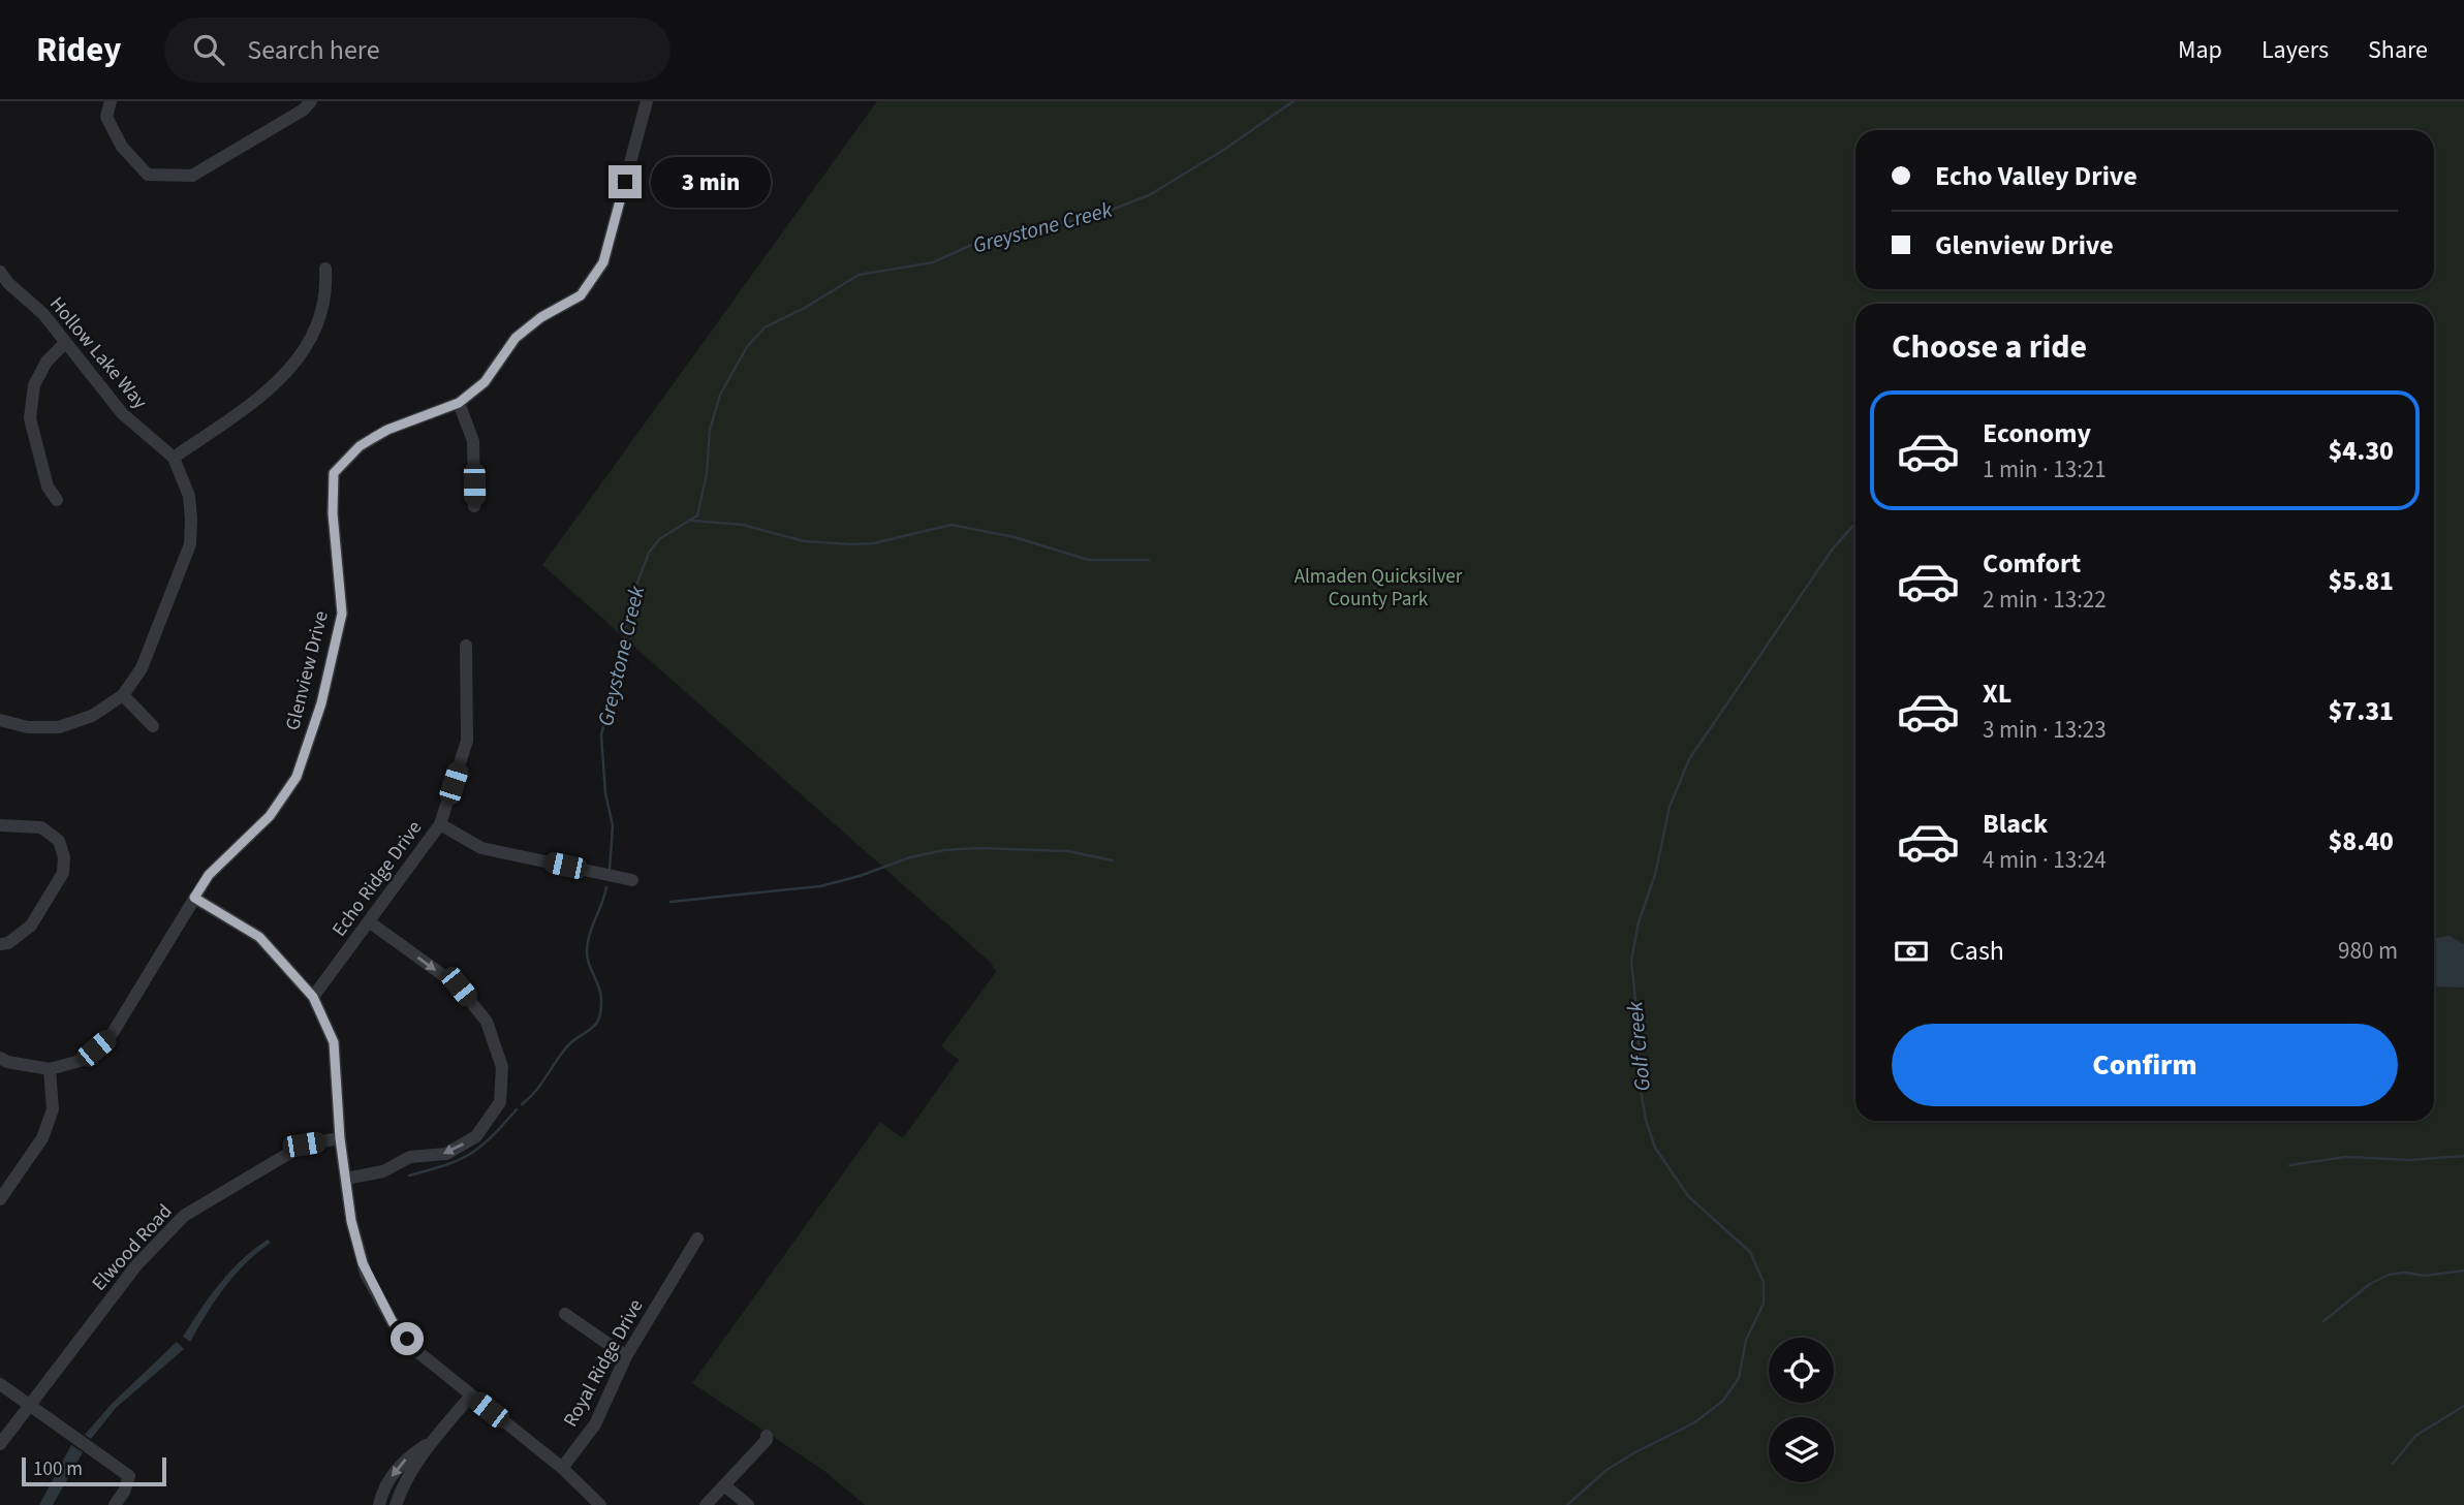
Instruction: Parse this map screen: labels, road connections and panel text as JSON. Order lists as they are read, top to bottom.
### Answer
{
  "streets": {
    "street": [
      "Hollow Lake Way",
      "Glenview Drive",
      "Echo Ridge Drive",
      "Elwood Road",
      "Royal Ridge Drive"
    ]
  },
  "water": ["Greystone Creek", "Golf Creek"],
  "parks": ["Almaden Quicksilver County Park"],
  "scale_bar": "100 m",
  "page": {
    "header": "Ridey",
    "search": "Search here",
    "nav": ["Map", "Layers", "Share"],
    "banner": ["Echo Valley Drive", "Glenview Drive"],
    "bubble": "3 min",
    "heading": "Choose a ride",
    "list": [
      {
        "name": "Economy",
        "note": "1 min · 13:21",
        "value": "$4.30"
      },
      {
        "name": "Comfort",
        "note": "2 min · 13:22",
        "value": "$5.81"
      },
      {
        "name": "XL",
        "note": "3 min · 13:23",
        "value": "$7.31"
      },
      {
        "name": "Black",
        "note": "4 min · 13:24",
        "value": "$8.40"
      }
    ],
    "pay": ["Cash", "980 m"],
    "buttons": "Confirm",
    "scale": "100 m"
  }
}
